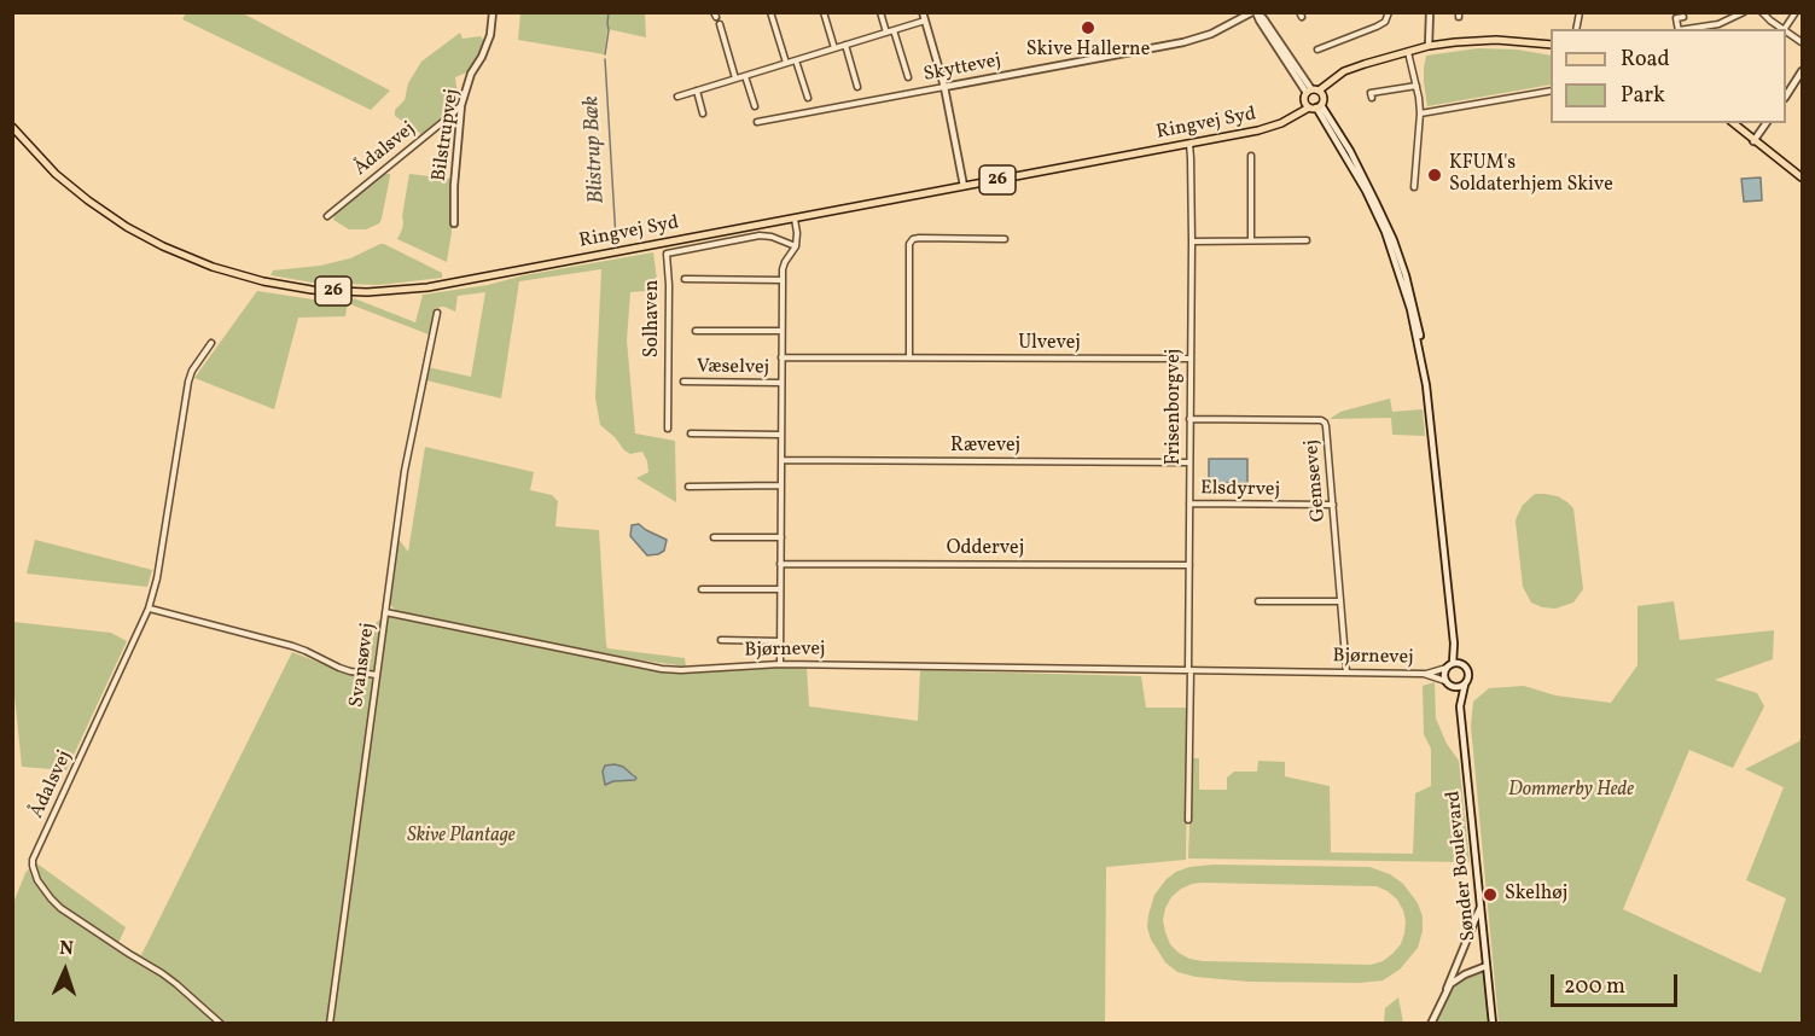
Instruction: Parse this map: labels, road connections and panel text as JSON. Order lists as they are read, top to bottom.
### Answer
{
  "streets": {
    "main road": ["Ringvej Syd", "26"],
    "street": [
      "Skyttevej",
      "Bilstrupvej",
      "Ådalsvej",
      "Solhaven",
      "Ulvevej",
      "Væselvej",
      "Frisenborgvej",
      "Rævevej",
      "Gemsevej",
      "Elsdyrvej",
      "Oddervej",
      "Bjørnevej",
      "Svansøvej",
      "Sønder Boulevard"
    ]
  },
  "crossings": [
    ["Ringvej Syd", "Væselvej"],
    ["Ringvej Syd", "Frisenborgvej"],
    ["Bilstrupvej", "Ådalsvej"],
    ["Solhaven", "Væselvej"],
    ["Ulvevej", "Væselvej"],
    ["Ulvevej", "Frisenborgvej"],
    ["Væselvej", "Rævevej"],
    ["Væselvej", "Oddervej"],
    ["Væselvej", "Bjørnevej"],
    ["Frisenborgvej", "Rævevej"],
    ["Frisenborgvej", "Gemsevej"],
    ["Frisenborgvej", "Elsdyrvej"],
    ["Frisenborgvej", "Oddervej"],
    ["Frisenborgvej", "Bjørnevej"],
    ["Gemsevej", "Elsdyrvej"],
    ["Gemsevej", "Bjørnevej"],
    ["Bjørnevej", "Svansøvej"],
    ["Bjørnevej", "Sønder Boulevard"]
  ],
  "water": ["Blistrup Bæk"],
  "parks": ["Dommerby Hede", "Skive Plantage"],
  "places": ["Skive Hallerne", "KFUM's Soldaterhjem Skive", "Skelhøj"],
  "legend": ["Road", "Park"],
  "scale_bar": "200 m",
  "north": "top"
}
